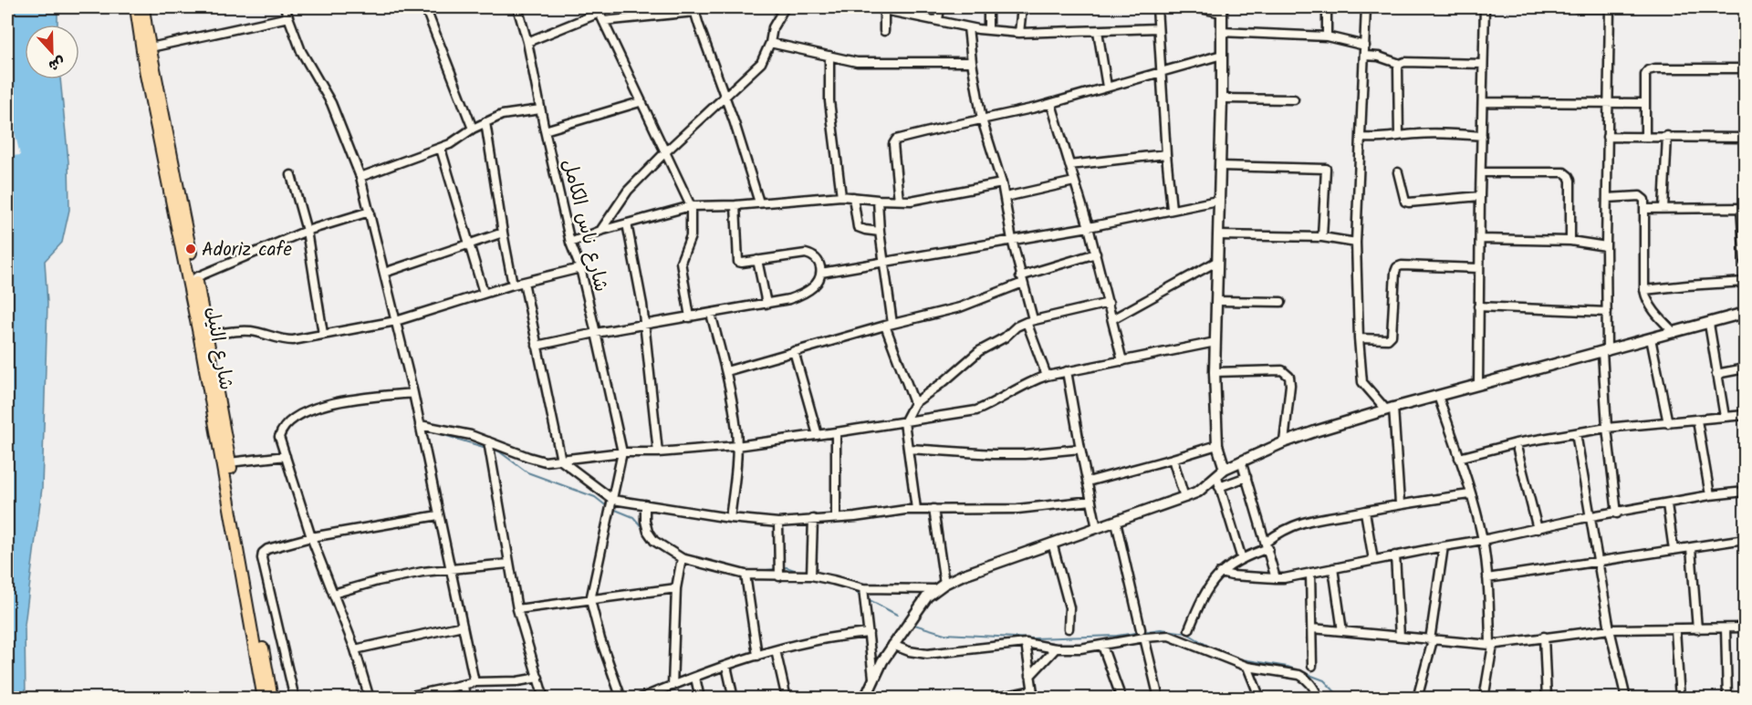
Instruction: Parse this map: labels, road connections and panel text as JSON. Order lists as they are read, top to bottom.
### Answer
{
  "streets": {
    "main road": ["شارع النيل"],
    "street": ["شارع ناس الكامل"]
  },
  "places": ["Adoriz cafe"],
  "north": "bottom"
}
